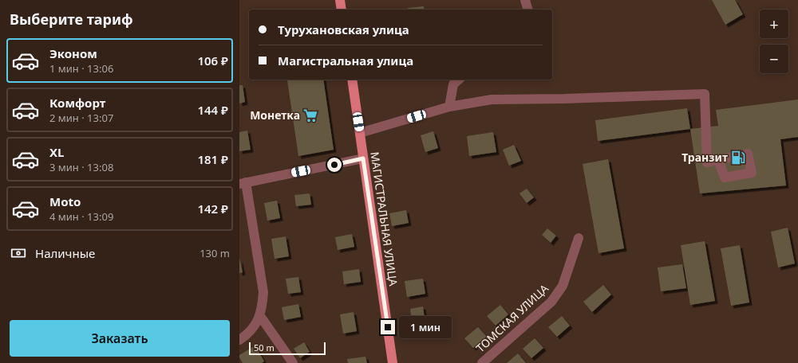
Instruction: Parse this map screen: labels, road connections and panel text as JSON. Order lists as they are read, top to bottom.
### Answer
{
  "streets": {
    "main road": ["МАГИСТРАЛЬНАЯ УЛИЦА"],
    "street": ["ТОМСКАЯ УЛИЦА"]
  },
  "places": {
    "supermarket": ["Монетка"],
    "fuel station": ["Транзит"]
  },
  "scale_bar": "50 m",
  "page": {
    "heading": "Выберите тариф",
    "map_buttons": ["+", "−"],
    "banner": ["Турухановская улица", "Магистральная улица"],
    "list": [
      {
        "name": "Эконом",
        "note": "1 мин · 13:06",
        "value": "106 ₽"
      },
      {
        "name": "Комфорт",
        "note": "2 мин · 13:07",
        "value": "144 ₽"
      },
      {
        "name": "XL",
        "note": "3 мин · 13:08",
        "value": "181 ₽"
      },
      {
        "name": "Moto",
        "note": "4 мин · 13:09",
        "value": "142 ₽"
      }
    ],
    "pay": ["Наличные", "130 m"],
    "buttons": "Заказать",
    "bubble": "1 мин",
    "scale": "50 m"
  }
}
